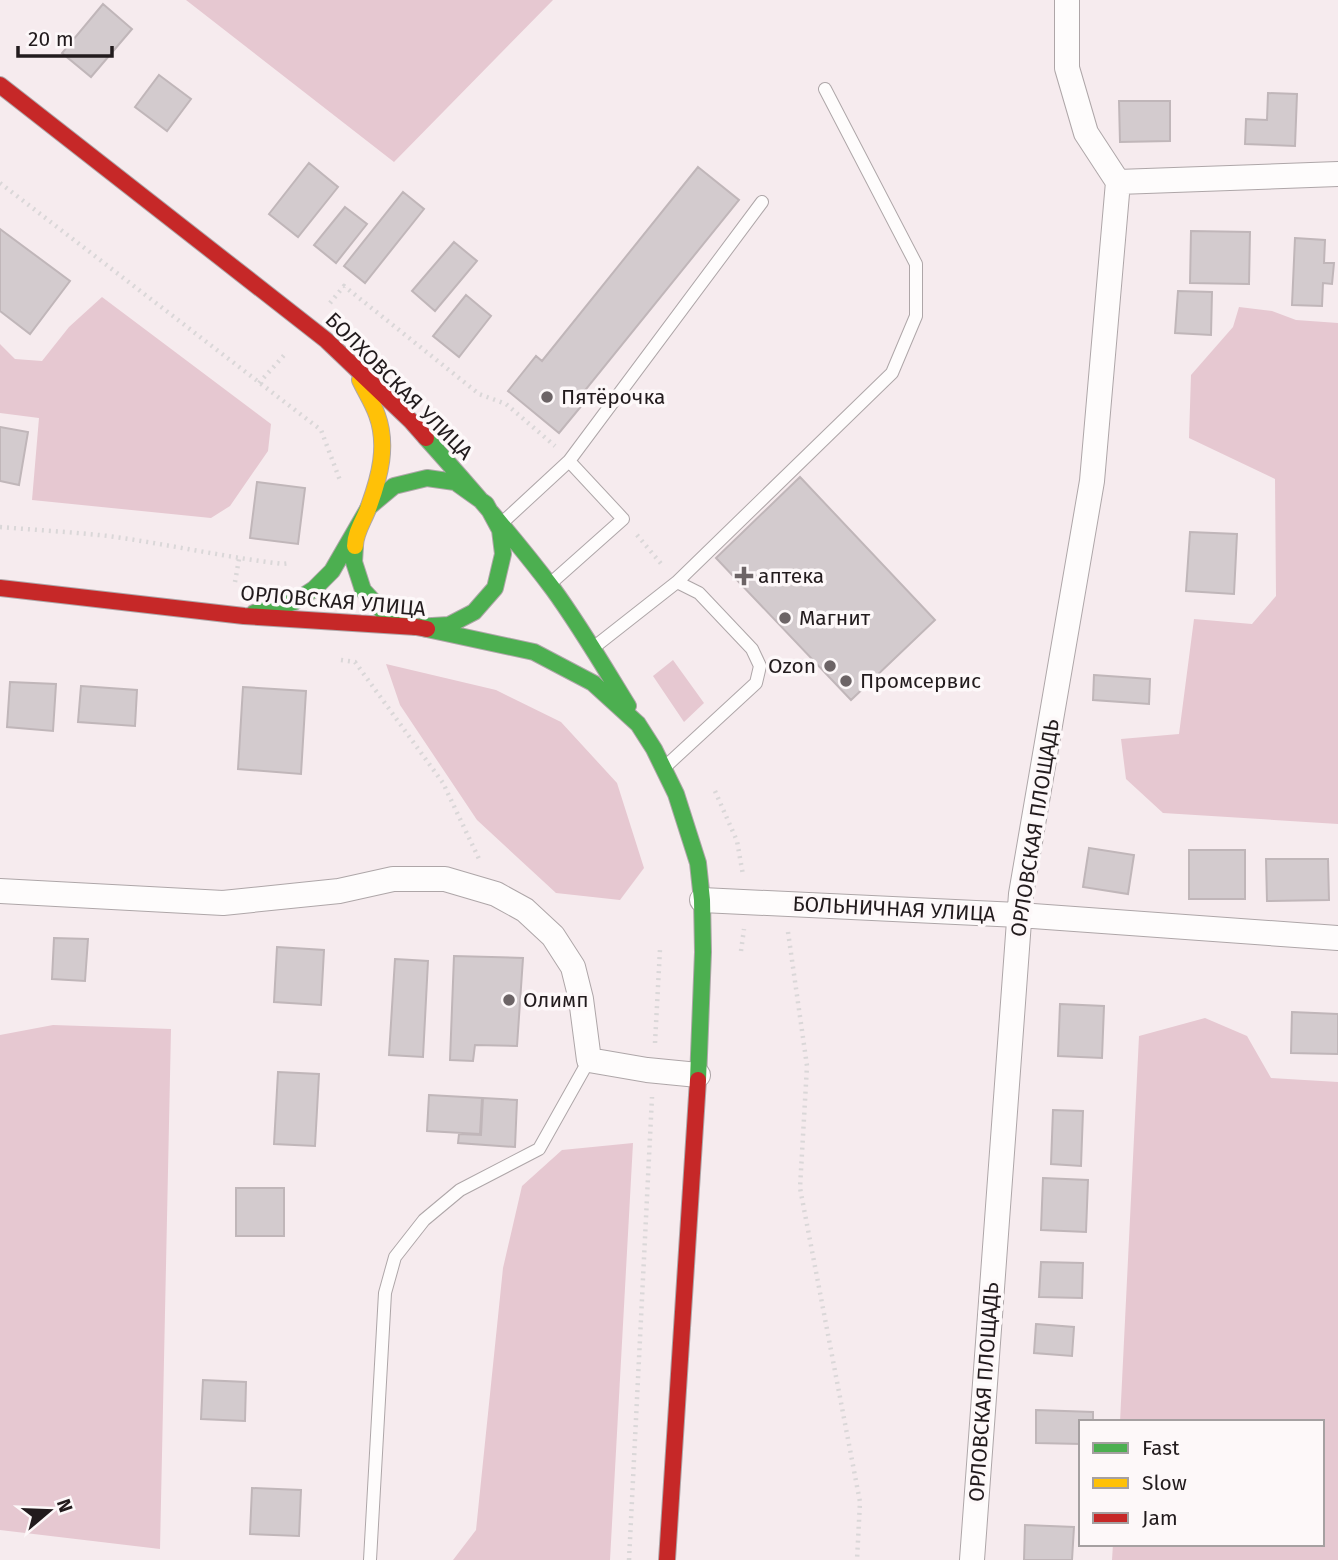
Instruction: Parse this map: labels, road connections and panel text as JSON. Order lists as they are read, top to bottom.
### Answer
{
  "streets": {
    "main road": ["БОЛХОВСКАЯ УЛИЦА", "ОРЛОВСКАЯ УЛИЦА"],
    "street": ["ОРЛОВСКАЯ ПЛОЩАДЬ", "БОЛЬНИЧНАЯ УЛИЦА"]
  },
  "crossings": [
    ["БОЛХОВСКАЯ УЛИЦА", "ОРЛОВСКАЯ УЛИЦА"],
    ["ОРЛОВСКАЯ ПЛОЩАДЬ", "БОЛЬНИЧНАЯ УЛИЦА"]
  ],
  "places": {
    "other": [
      "Пятёрочка",
      "Магнит",
      "Ozon",
      "Промсервис",
      "Олимп"
    ],
    "health": ["аптека"]
  },
  "legend": ["Fast", "Slow", "Jam"],
  "scale_bar": "20 m",
  "north": "right"
}
